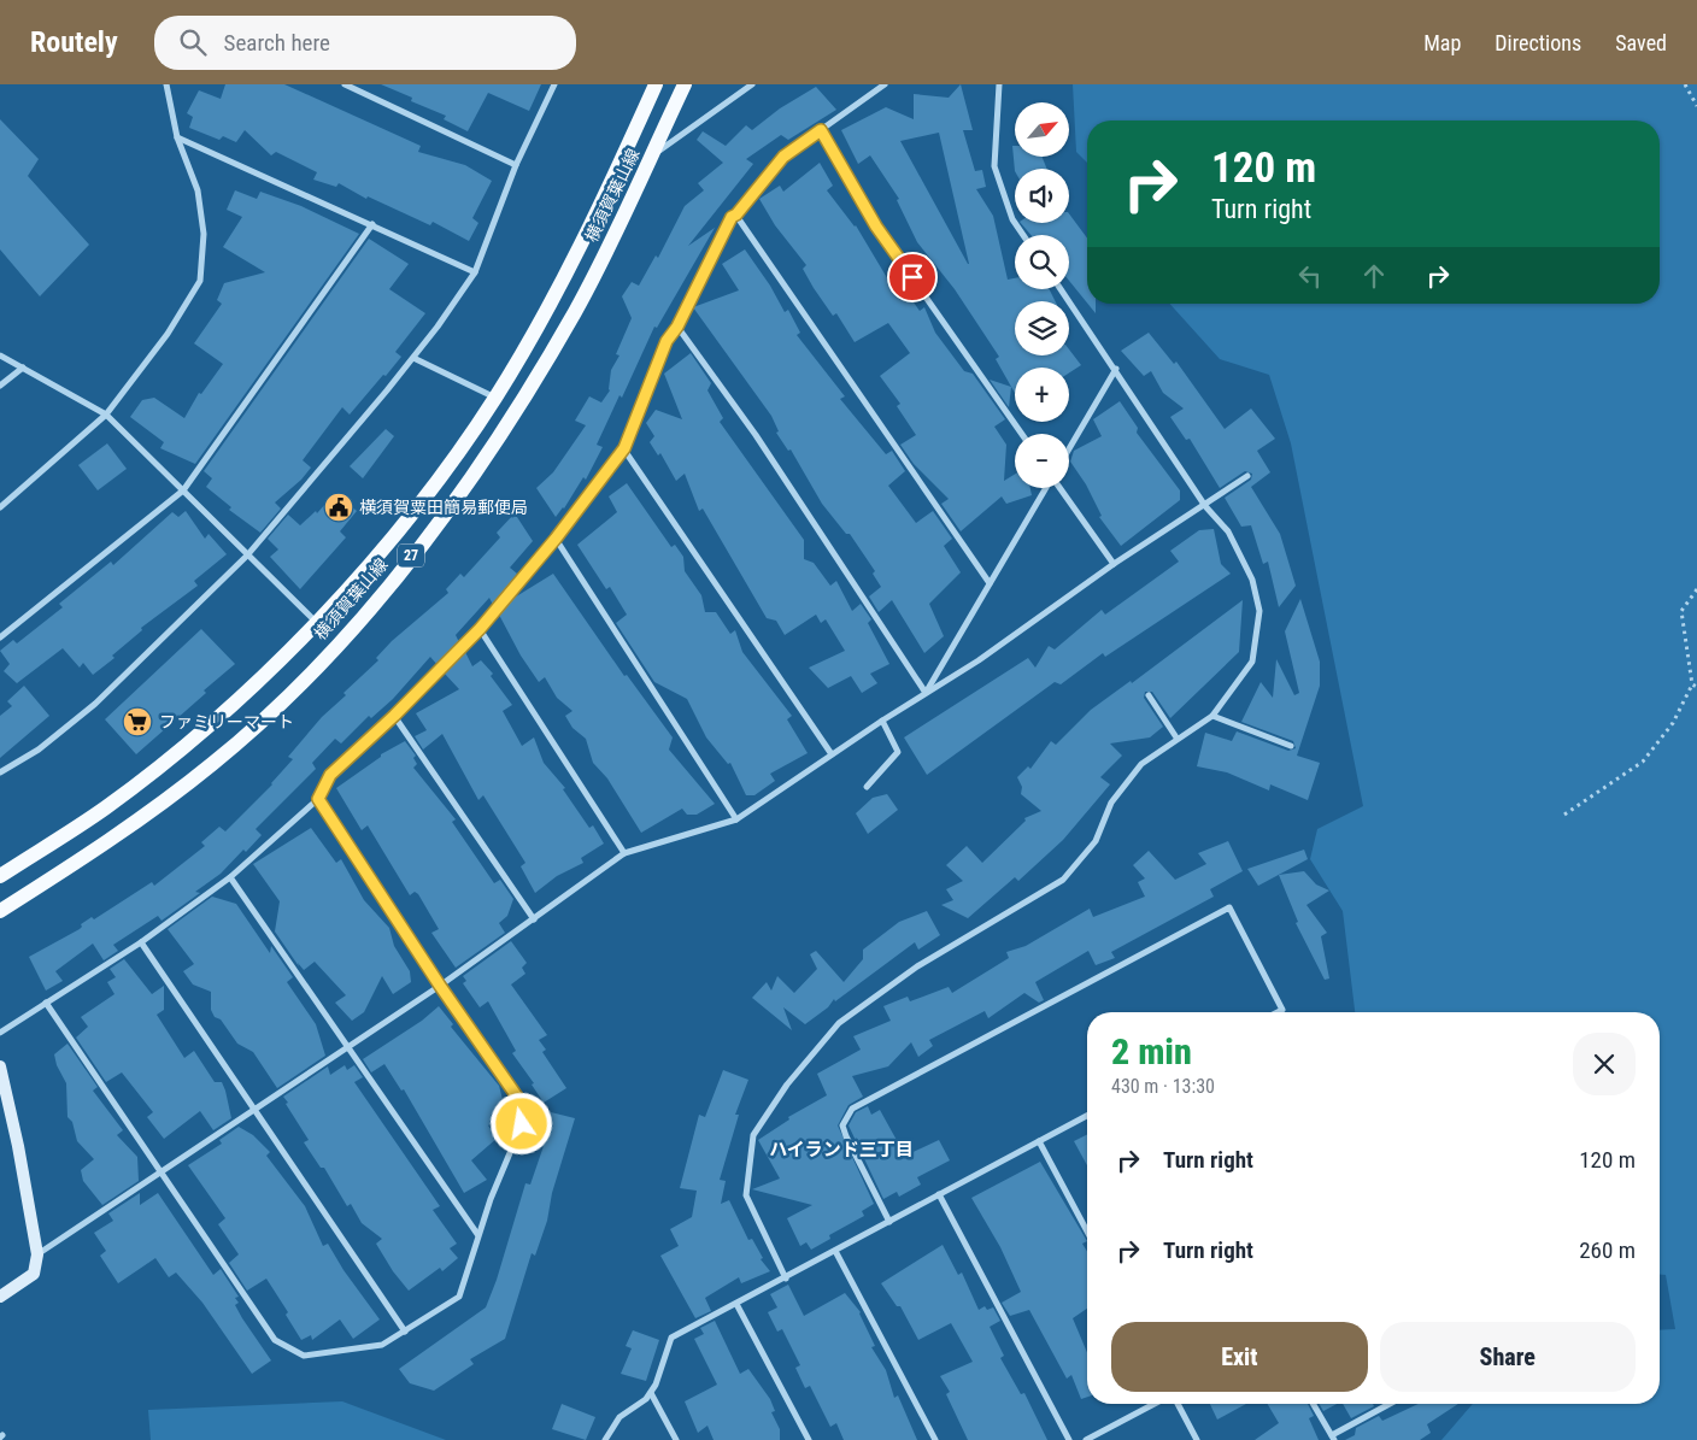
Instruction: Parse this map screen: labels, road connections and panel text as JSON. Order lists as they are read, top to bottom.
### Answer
{
  "streets": {
    "main road": ["横須賀葉山線", "27"]
  },
  "districts": ["ハイランド三丁目"],
  "places": {
    "public building": ["横須賀粟田簡易郵便局"],
    "supermarket": ["ファミリーマート"]
  },
  "north": "top right",
  "page": {
    "header": "Routely",
    "search": "Search here",
    "nav": ["Map", "Directions", "Saved"],
    "map_buttons": ["+", "−"],
    "turn": ["120 m", "Turn right"],
    "heading": ["2 min", "430 m · 13:30"],
    "list": [
      {
        "name": "Turn right",
        "value": "120 m"
      },
      {
        "name": "Turn right",
        "value": "260 m"
      }
    ],
    "buttons": ["Exit", "Share"]
  }
}
